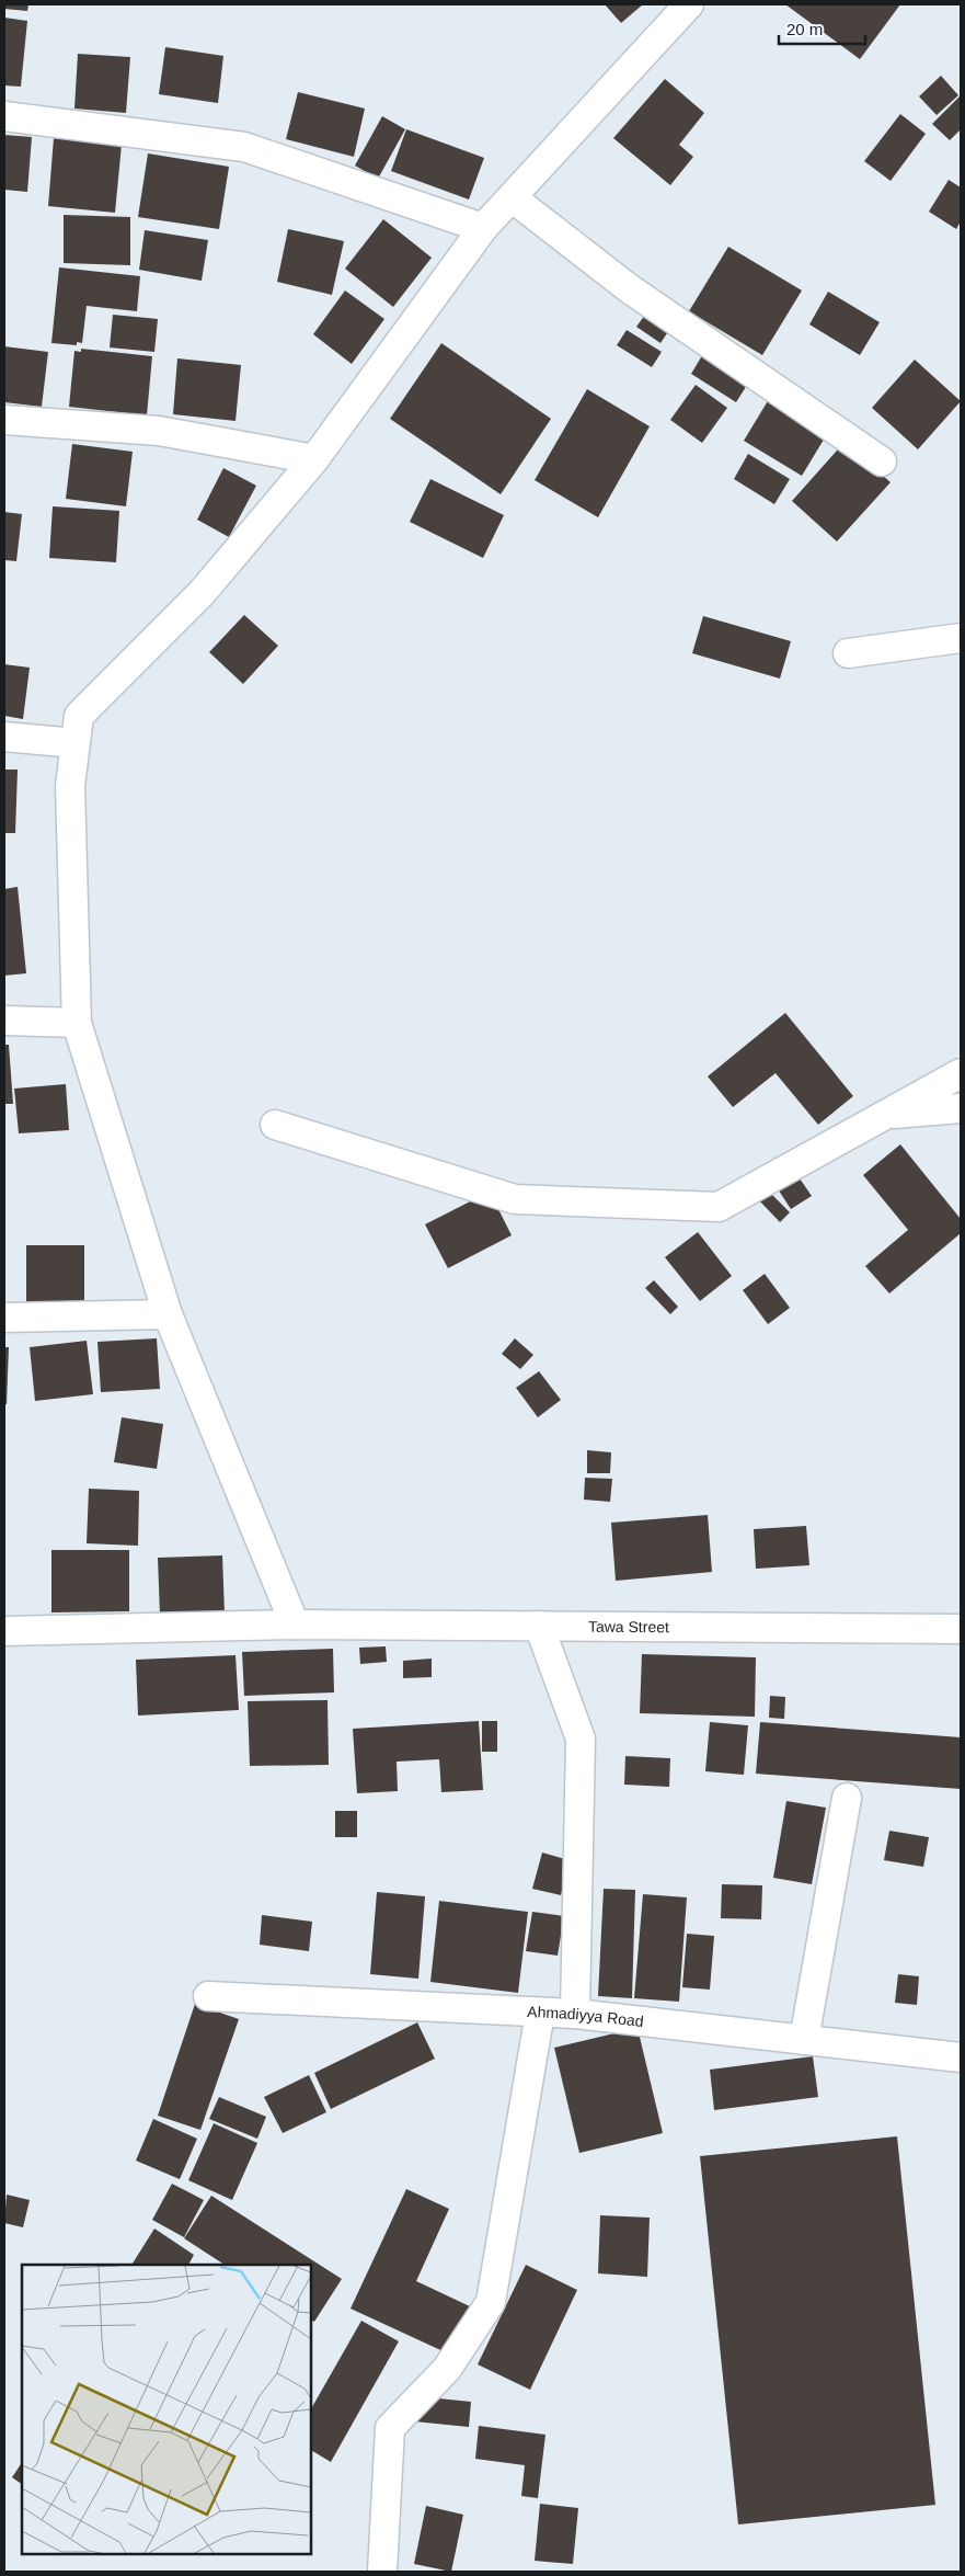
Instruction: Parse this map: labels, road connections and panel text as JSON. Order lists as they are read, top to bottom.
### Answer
{
  "streets": {
    "street": ["Tawa Street", "Ahmadiyya Road"]
  },
  "scale_bar": "20 m"
}
